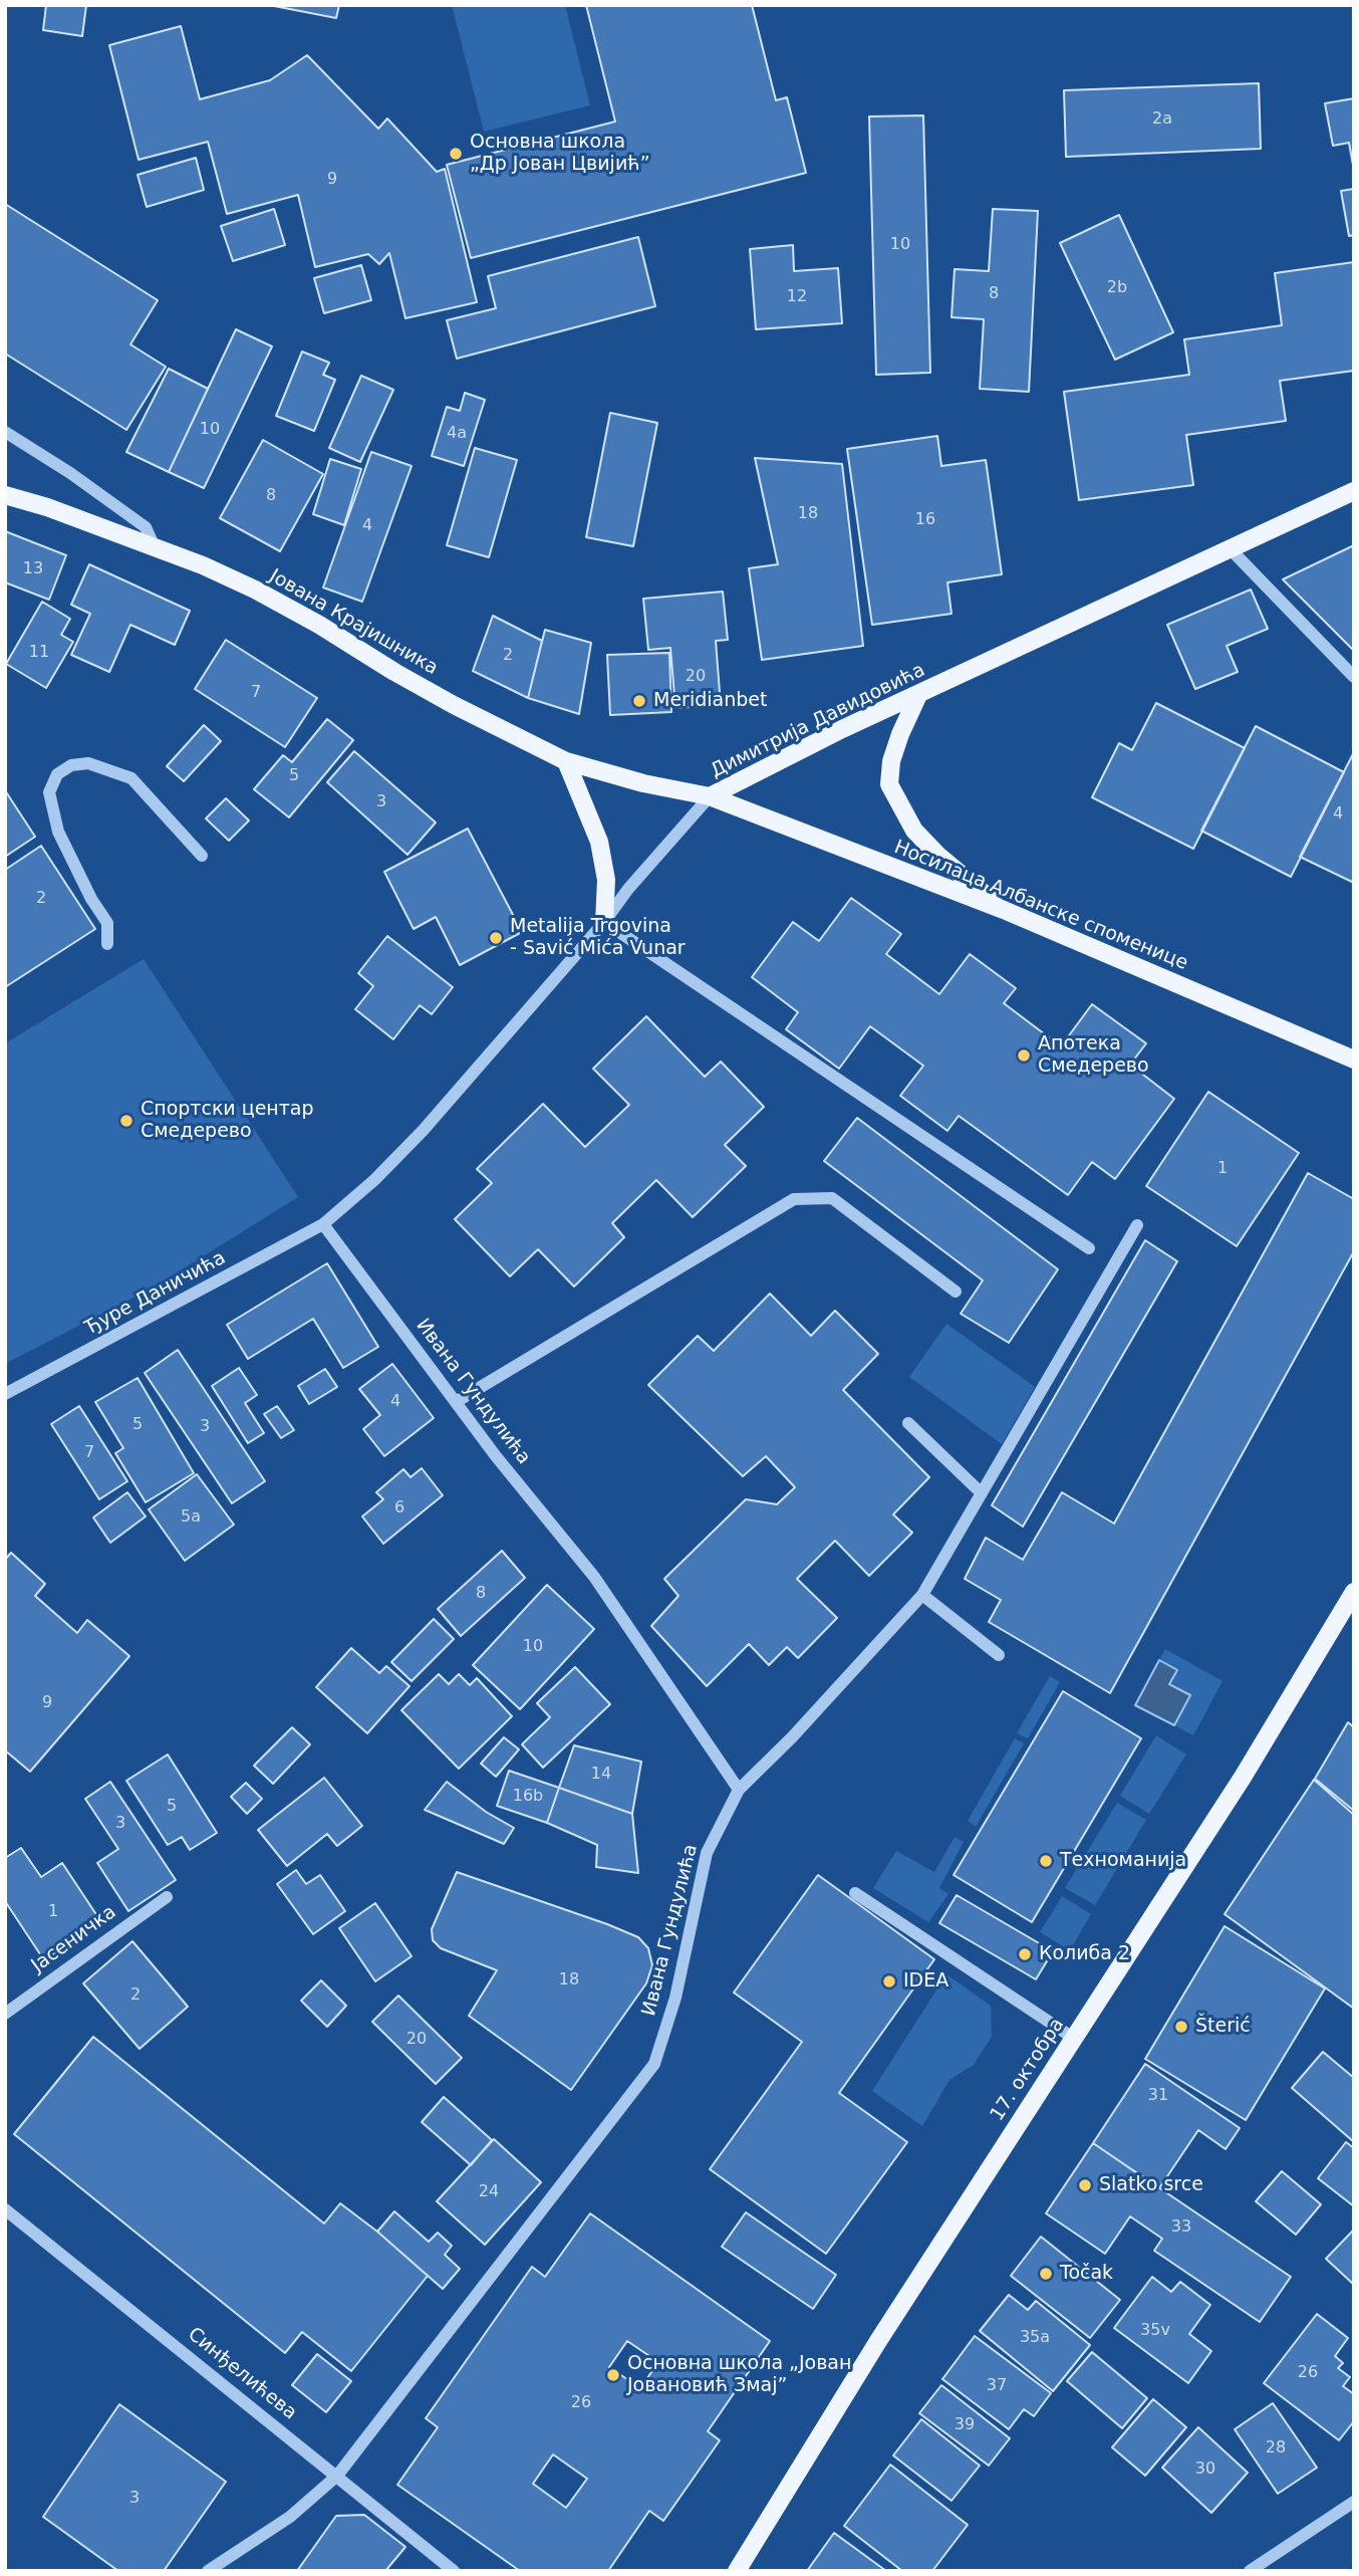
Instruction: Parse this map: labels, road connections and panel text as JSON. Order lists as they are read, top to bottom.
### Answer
{
  "streets": {
    "main road": [
      "Јована Крајишника",
      "Димитрија Давидовића",
      "Носилаца Албанске споменице",
      "17. октобра"
    ],
    "street": [
      "Ђуре Даничића",
      "Ивана Гундулића",
      "Јасеничка",
      "Синђелићева"
    ]
  },
  "crossings": [
    ["Јована Крајишника", "Димитрија Давидовића"],
    ["Јована Крајишника", "Носилаца Албанске споменице"],
    ["Димитрија Давидовића", "Носилаца Албанске споменице"],
    ["Димитрија Давидовића", "Ђуре Даничића"],
    ["Димитрија Давидовића", "Ивана Гундулића"],
    ["Ђуре Даничића", "Ивана Гундулића"],
    ["Ивана Гундулића", "Синђелићева"]
  ],
  "places": [
    "Основна школа „Др Јован Цвијић”",
    "Meridianbet",
    "Metalija Trgovina - Savić Mića Vunar",
    "Апотека Смедерево",
    "Спортски центар Смедерево",
    "Техноманија",
    "Колиба 2",
    "IDEA",
    "Šterić",
    "Slatko srce",
    "Točak",
    "Основна школа „Јован Јовановић Змај”"
  ],
  "house_numbers": [
    "2a",
    "9",
    "10",
    "2b",
    "8",
    "12",
    "10",
    "4a",
    "8",
    "18",
    "16",
    "4",
    "13",
    "11",
    "2",
    "20",
    "7",
    "5",
    "3",
    "4",
    "2",
    "1",
    "4",
    "5",
    "3",
    "7",
    "6",
    "5a",
    "8",
    "10",
    "9",
    "14",
    "16b",
    "5",
    "3",
    "1",
    "18",
    "2",
    "20",
    "31",
    "24",
    "33",
    "35v",
    "35a",
    "26",
    "37",
    "26",
    "39",
    "28",
    "30",
    "3"
  ]
}
